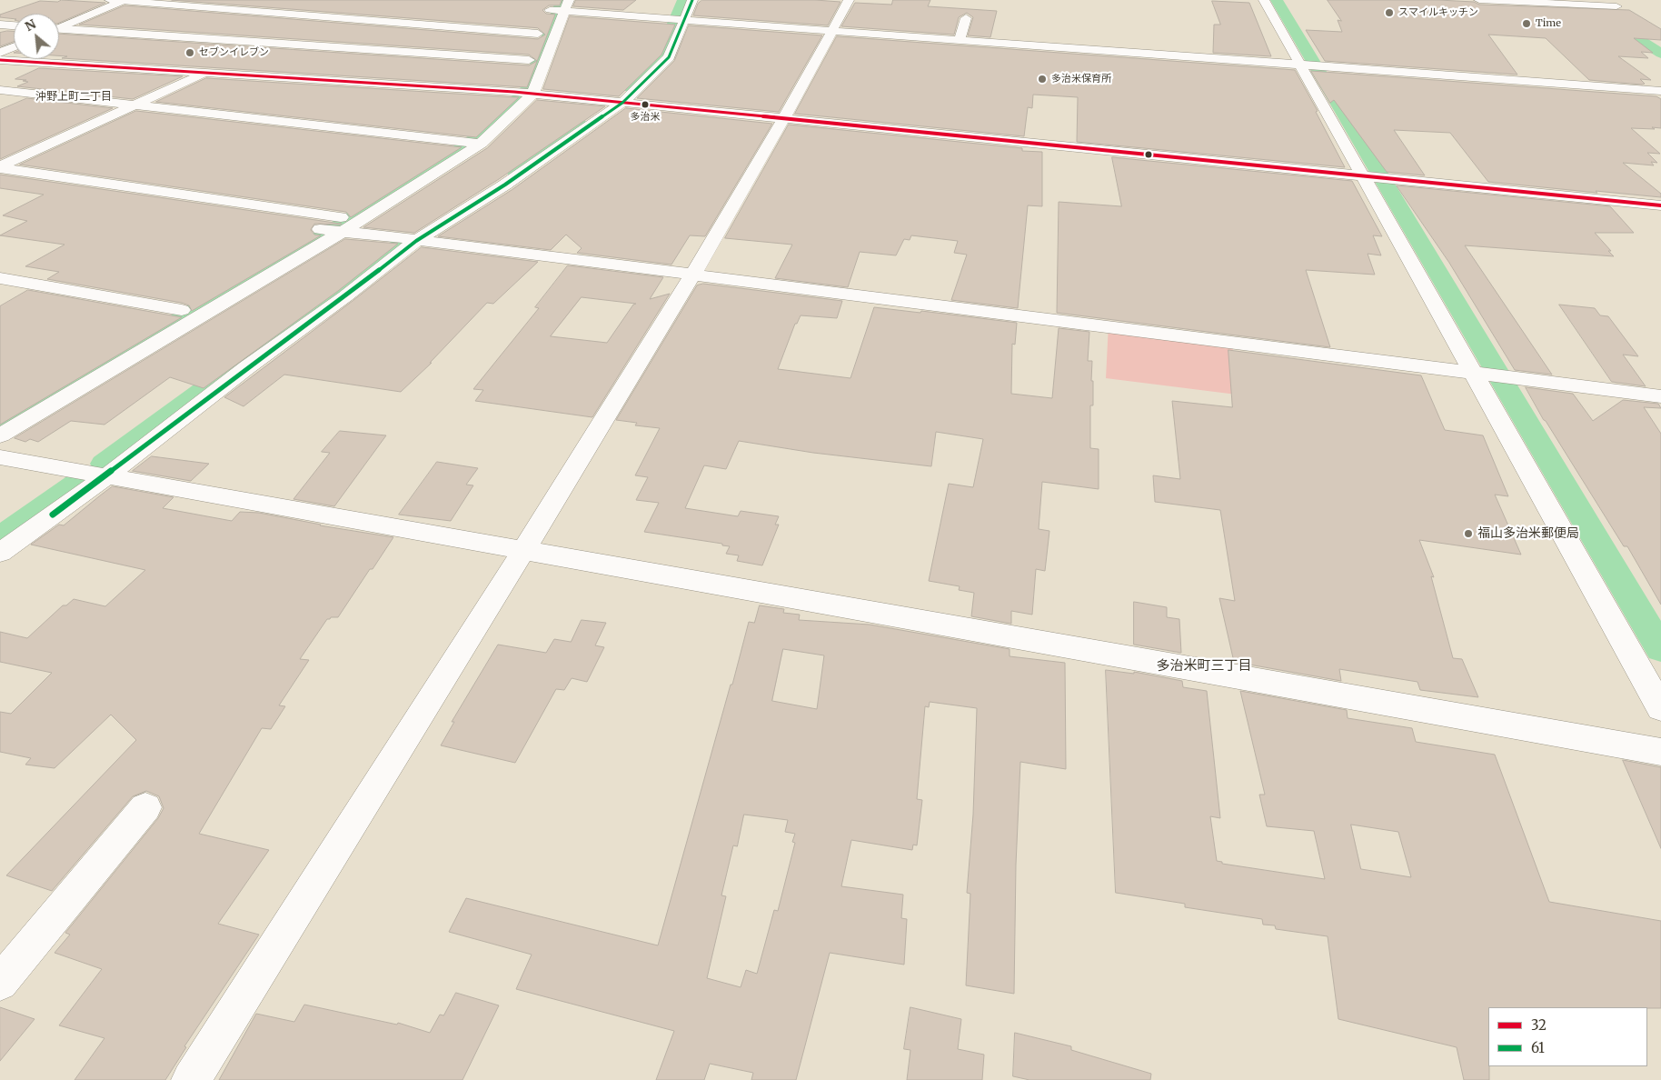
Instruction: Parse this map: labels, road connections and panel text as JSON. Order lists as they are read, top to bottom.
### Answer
{
  "districts": ["沖野上町二丁目", "多治米町三丁目"],
  "places": [
    "スマイルキッチン",
    "Time",
    "セブンイレブン",
    "多治米保育所",
    "多治米",
    "福山多治米郵便局"
  ],
  "lines": ["transit line 61", "transit line 32"],
  "legend": ["32", "61"],
  "north": "top left"
}
